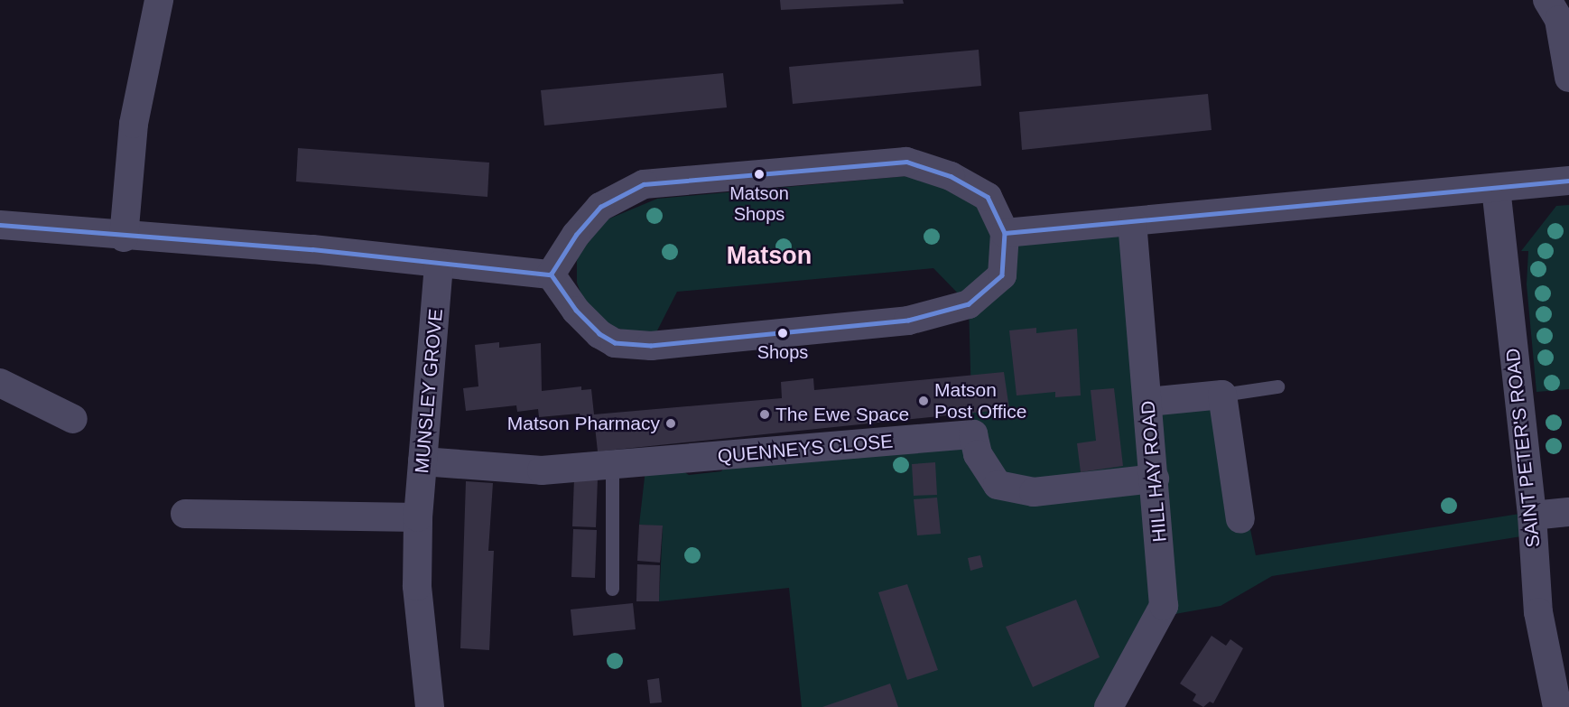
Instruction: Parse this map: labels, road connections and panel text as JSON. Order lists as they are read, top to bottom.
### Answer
{
  "streets": {
    "street": [
      "MUNSLEY GROVE",
      "SAINT PETER'S ROAD",
      "QUENNEYS CLOSE",
      "HILL HAY ROAD"
    ]
  },
  "crossings": [
    ["MUNSLEY GROVE", "QUENNEYS CLOSE"],
    ["QUENNEYS CLOSE", "HILL HAY ROAD"]
  ],
  "districts": ["Matson"],
  "places": [
    "Matson Shops",
    "Shops",
    "Matson Post Office",
    "The Ewe Space",
    "Matson Pharmacy"
  ]
}
